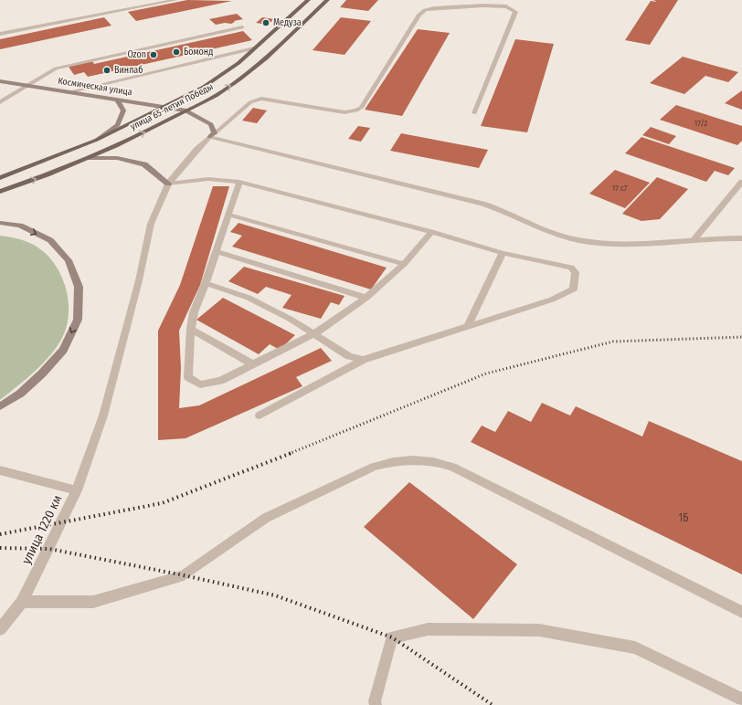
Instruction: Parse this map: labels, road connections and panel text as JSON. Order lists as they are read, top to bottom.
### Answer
{
  "streets": {
    "main road": ["улица 65-летия Победы"],
    "street": ["Космическая улица", "улица 1220 км"]
  },
  "crossings": [
    ["Космическая улица", "улица 65-летия Победы"]
  ],
  "places": [
    "Медуза",
    "Бомонд",
    "Ozon",
    "Винлаб"
  ],
  "house_numbers": ["17/2", "17 с7", "1Б"]
}
